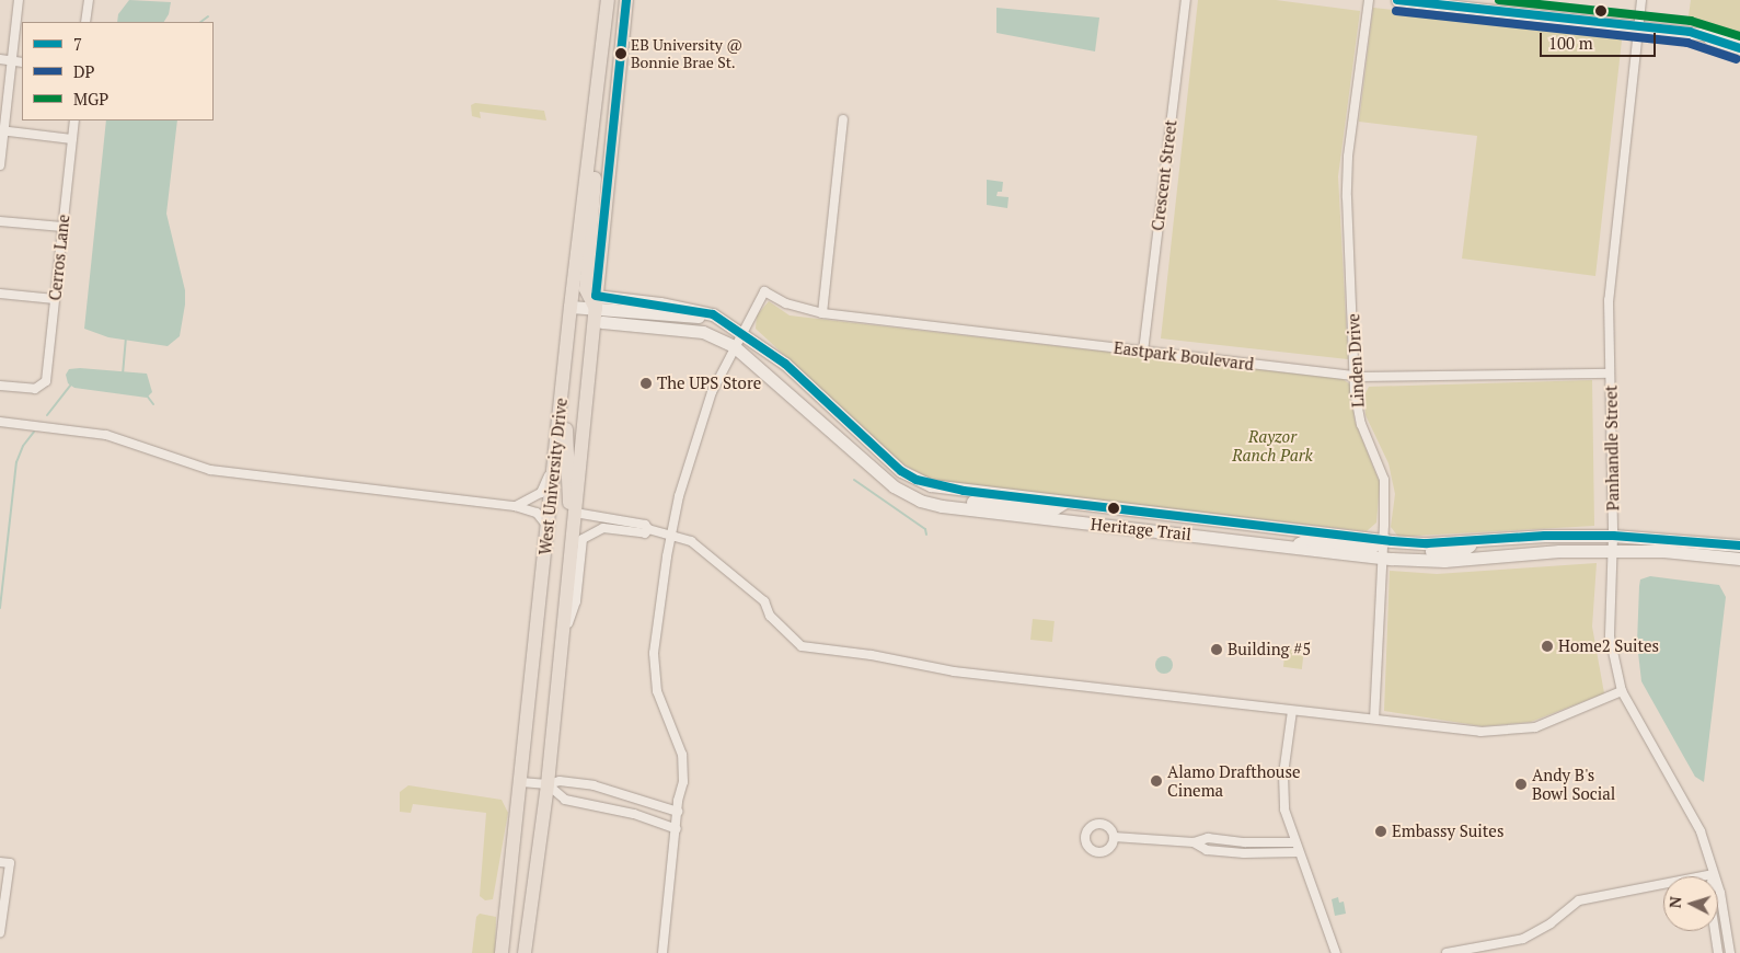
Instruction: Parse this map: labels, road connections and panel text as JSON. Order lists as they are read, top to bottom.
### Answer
{
  "streets": {
    "main road": ["West University Drive"],
    "street": [
      "Crescent Street",
      "Cerros Lane",
      "Eastpark Boulevard",
      "Linden Drive",
      "Panhandle Street",
      "Heritage Trail"
    ]
  },
  "crossings": [
    ["Crescent Street", "Eastpark Boulevard"],
    ["Eastpark Boulevard", "Linden Drive"],
    ["Eastpark Boulevard", "Panhandle Street"],
    ["Eastpark Boulevard", "Heritage Trail"],
    ["Linden Drive", "Heritage Trail"],
    ["Panhandle Street", "Heritage Trail"],
    ["West University Drive", "Heritage Trail"]
  ],
  "parks": ["Rayzor Ranch Park"],
  "places": [
    "EB University @ Bonnie Brae St.",
    "The UPS Store",
    "Home2 Suites",
    "Building #5",
    "Alamo Drafthouse Cinema",
    "Andy B's Bowl Social",
    "Embassy Suites"
  ],
  "lines": ["transit line 7", "transit line MGP", "transit line DP"],
  "legend": ["7", "DP", "MGP"],
  "scale_bar": "100 m",
  "north": "left"
}
